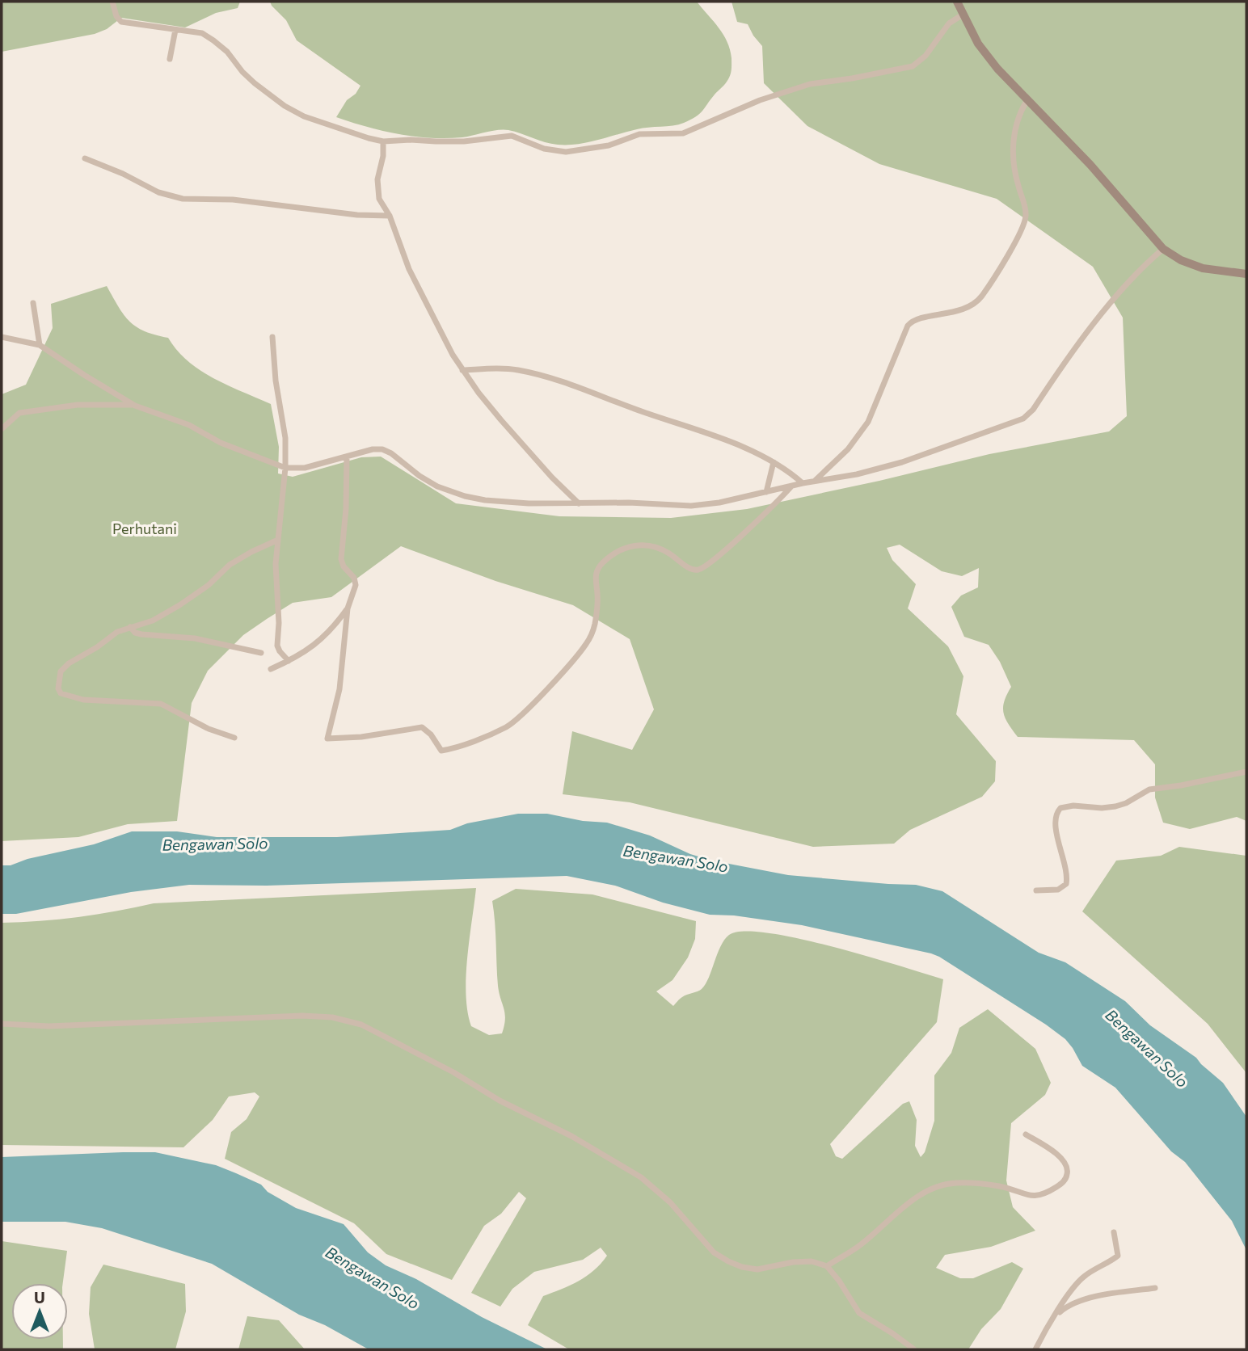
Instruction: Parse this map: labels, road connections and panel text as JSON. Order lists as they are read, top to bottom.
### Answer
{
  "water": ["Bengawan Solo"],
  "parks": ["Perhutani"],
  "north": "top"
}
